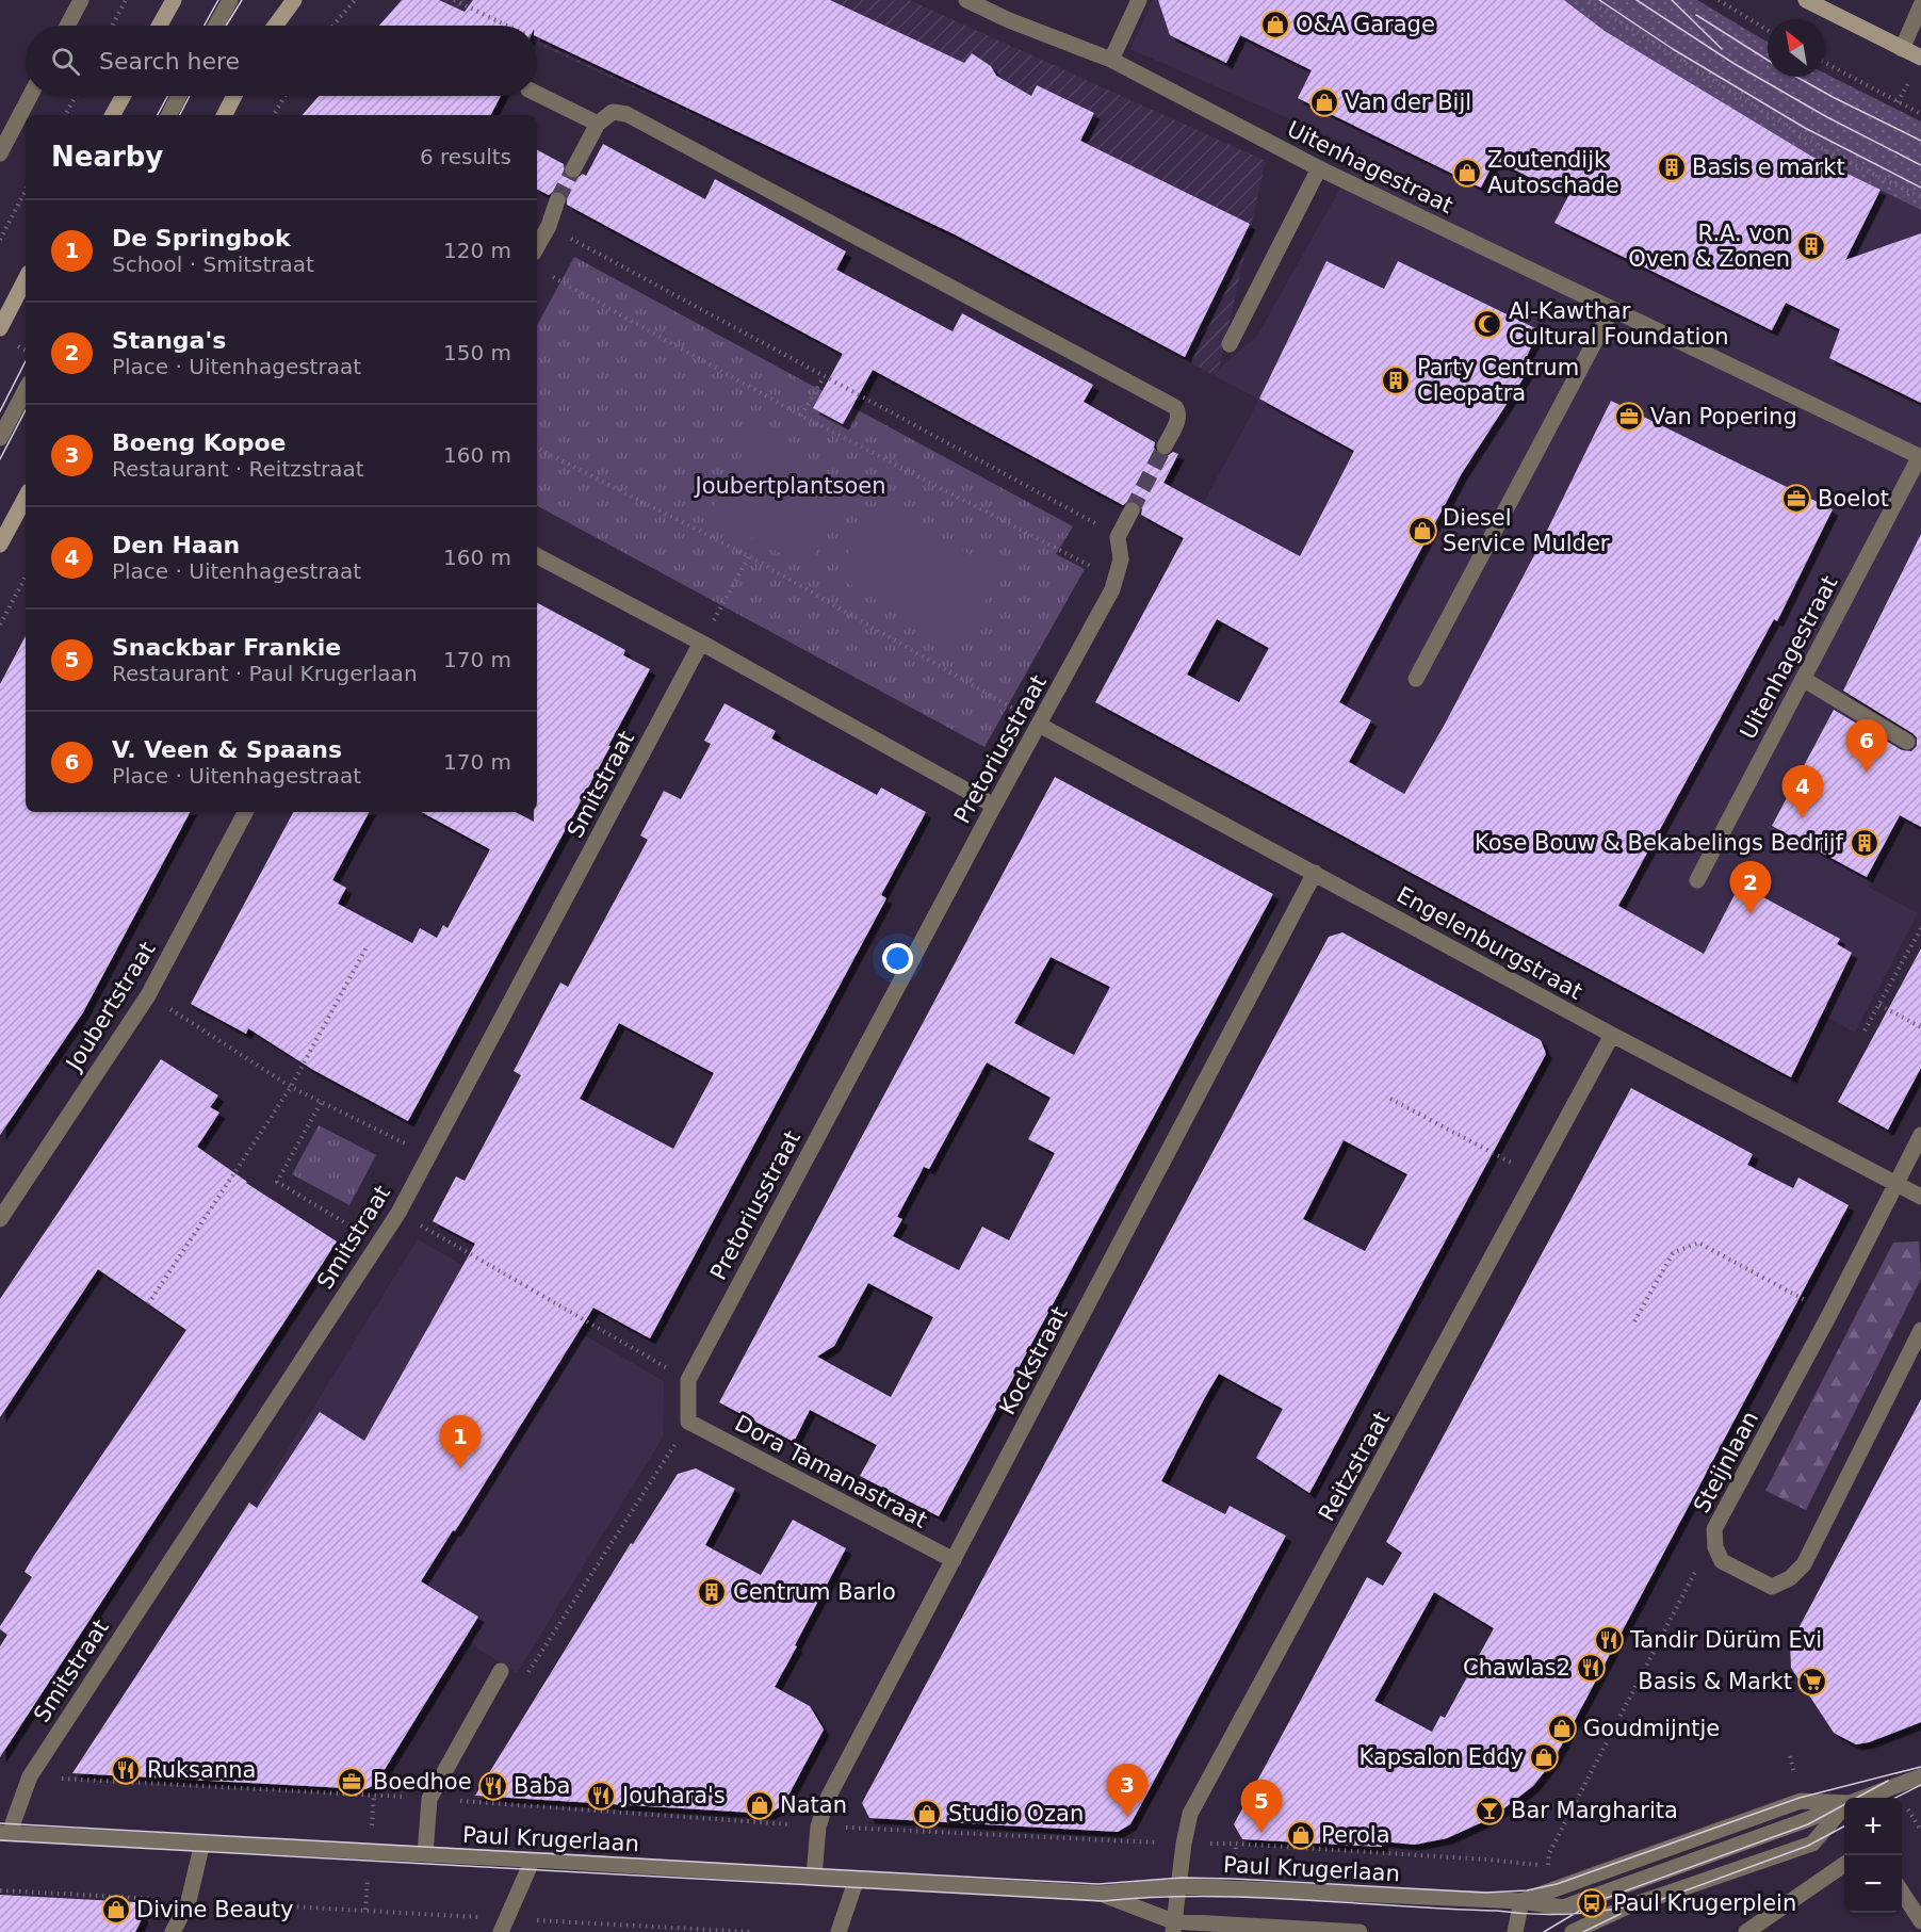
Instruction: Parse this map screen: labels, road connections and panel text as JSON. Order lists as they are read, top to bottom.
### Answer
{
  "streets": {
    "street": [
      "Uitenhagestraat",
      "Pretoriusstraat",
      "Smitstraat",
      "Engelenburgstraat",
      "Joubertstraat",
      "Kockstraat",
      "Steijnlaan",
      "Reitzstraat",
      "Dora Tamanastraat",
      "Paul Krugerlaan"
    ]
  },
  "crossings": [
    ["Pretoriusstraat", "Engelenburgstraat"],
    ["Pretoriusstraat", "Dora Tamanastraat"],
    ["Smitstraat", "Paul Krugerlaan"],
    ["Engelenburgstraat", "Kockstraat"],
    ["Engelenburgstraat", "Steijnlaan"],
    ["Engelenburgstraat", "Reitzstraat"],
    ["Kockstraat", "Dora Tamanastraat"],
    ["Kockstraat", "Paul Krugerlaan"],
    ["Reitzstraat", "Paul Krugerlaan"]
  ],
  "parks": ["Joubertplantsoen"],
  "places": {
    "shop": [
      "O&A Garage",
      "Van der Bijl",
      "Zoutendijk Autoschade",
      "Diesel Service Mulder",
      "Goudmijntje",
      "Kapsalon Eddy",
      "Natan",
      "Studio Ozan",
      "Perola",
      "Divine Beauty"
    ],
    "building": [
      "Basis e markt",
      "R.A. von Oven & Zonen",
      "Party Centrum Cleopatra",
      "Kose Bouw & Bekabelings Bedrijf",
      "Centrum Barlo"
    ],
    "mosque": ["Al-Kawthar Cultural Foundation"],
    "office": ["Van Popering", "Boelot", "Boedhoe"],
    "restaurant": [
      "Tandir Dürüm Evi",
      "Chawlas2",
      "Ruksanna",
      "Baba",
      "Jouhara's"
    ],
    "supermarket": ["Basis & Markt"],
    "bar": ["Bar Margharita"],
    "bus stop": ["Paul Krugerplein"]
  },
  "north": "top left",
  "page": {
    "search": "Search here",
    "heading": ["Nearby", "6 results"],
    "list": [
      {
        "mark": "1",
        "name": "De Springbok",
        "note": "School · Smitstraat",
        "value": "120 m"
      },
      {
        "mark": "2",
        "name": "Stanga's",
        "note": "Place · Uitenhagestraat",
        "value": "150 m"
      },
      {
        "mark": "3",
        "name": "Boeng Kopoe",
        "note": "Restaurant · Reitzstraat",
        "value": "160 m"
      },
      {
        "mark": "4",
        "name": "Den Haan",
        "note": "Place · Uitenhagestraat",
        "value": "160 m"
      },
      {
        "mark": "5",
        "name": "Snackbar Frankie",
        "note": "Restaurant · Paul Krugerlaan",
        "value": "170 m"
      },
      {
        "mark": "6",
        "name": "V. Veen & Spaans",
        "note": "Place · Uitenhagestraat",
        "value": "170 m"
      }
    ],
    "pins": [
      "6",
      "4",
      "2",
      "1",
      "3",
      "5"
    ],
    "map_buttons": ["+", "−"]
  }
}
